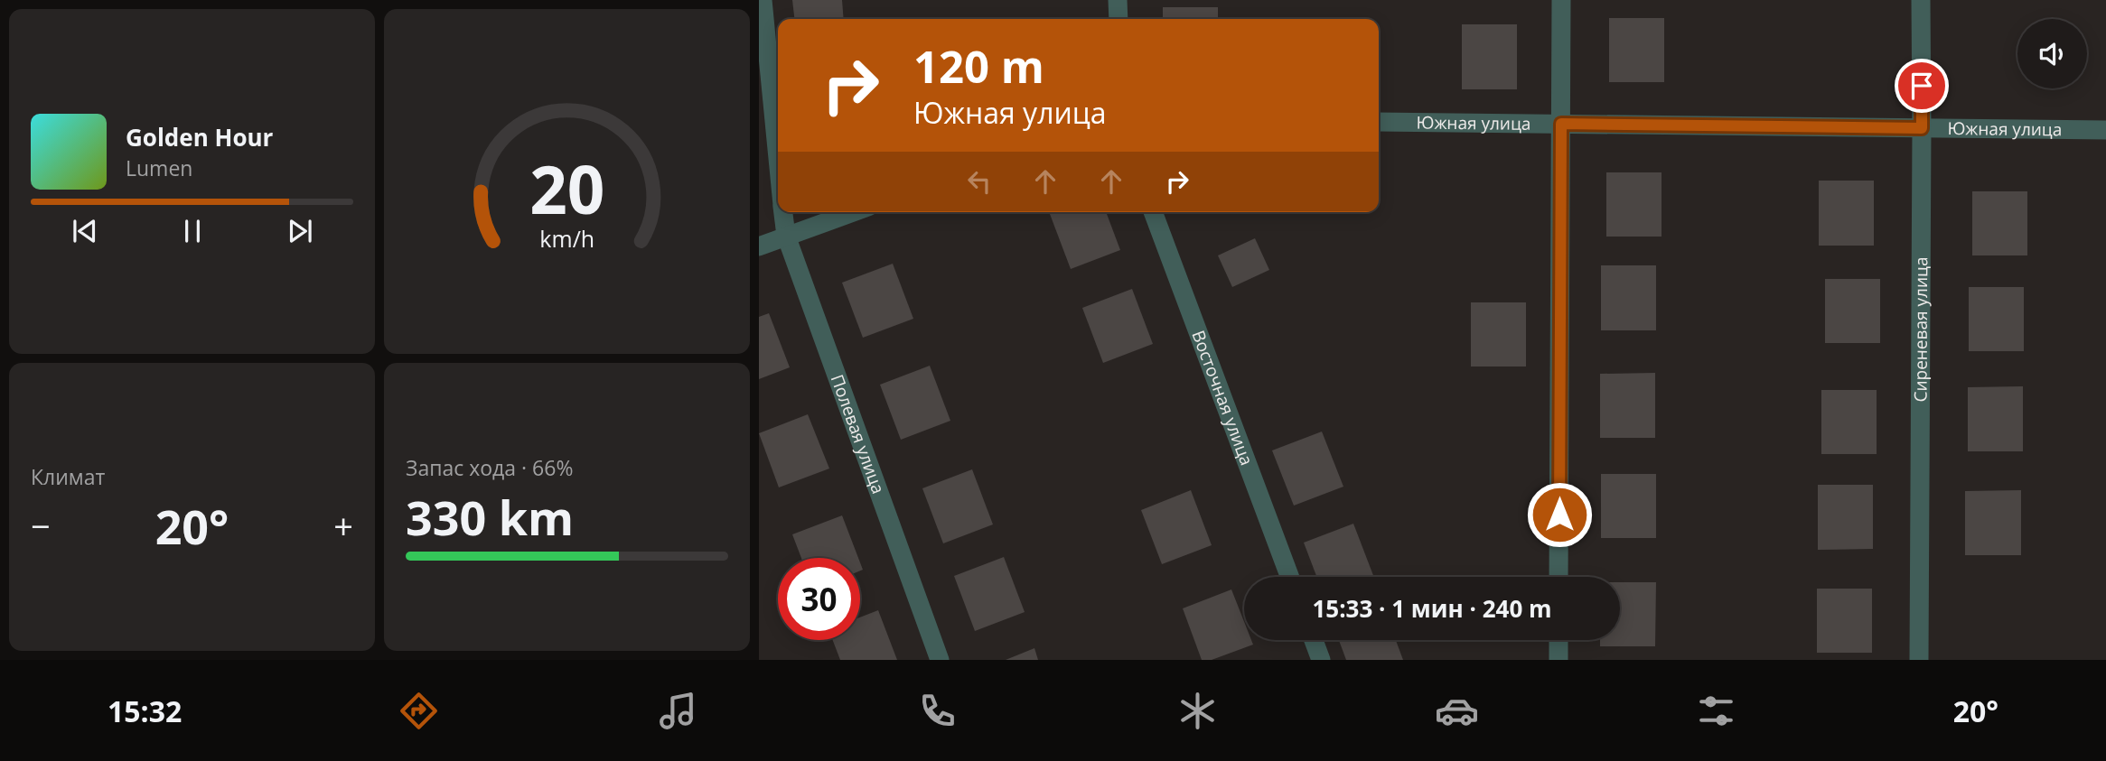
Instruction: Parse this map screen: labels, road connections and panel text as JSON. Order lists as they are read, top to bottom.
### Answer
{
  "streets": {
    "street": [
      "Южная улица",
      "Сиреневая улица",
      "Восточная улица",
      "Полевая улица"
    ]
  },
  "crossings": [
    ["Южная улица", "Сиреневая улица"]
  ],
  "page": {
    "turn": ["120 m", "Южная улица"],
    "song": ["Golden Hour", "Lumen"],
    "tile": [
      "Климат",
      ["Запас хода · 66%", "330 km"]
    ],
    "heat": ["−", "20°", "+"],
    "limit": "30",
    "trip": "15:33 · 1 мин · 240 m",
    "tabs": ["15:32", "20°"],
    "gauge": ["20", "km/h"]
  }
}
